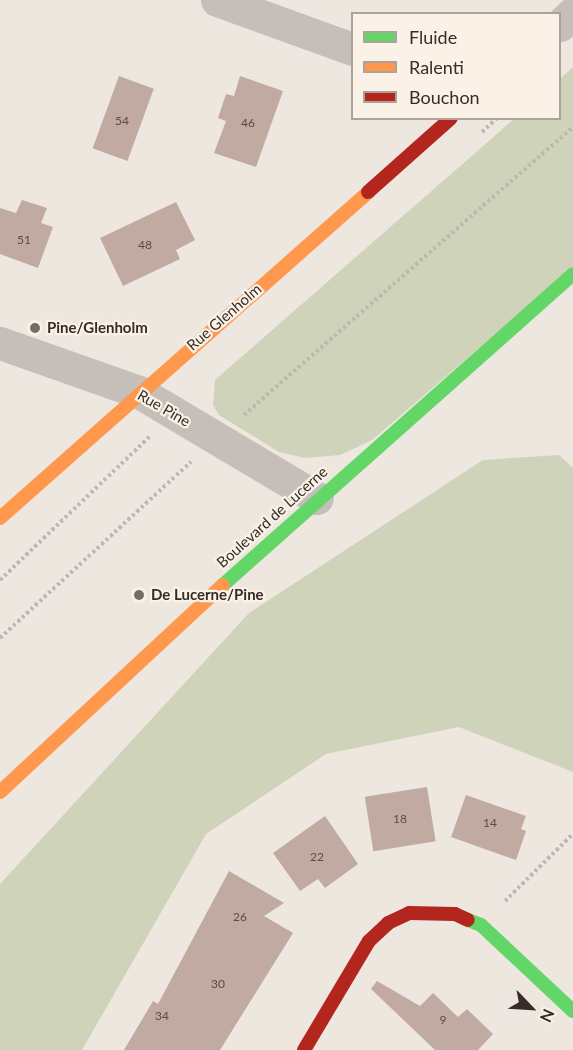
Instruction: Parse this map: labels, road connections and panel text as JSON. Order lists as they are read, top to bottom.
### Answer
{
  "streets": {
    "street": ["Rue Glenholm", "Rue Pine", "Boulevard de Lucerne"]
  },
  "crossings": [
    ["Rue Glenholm", "Rue Pine"],
    ["Rue Pine", "Boulevard de Lucerne"]
  ],
  "places": ["Pine/Glenholm", "De Lucerne/Pine"],
  "house_numbers": [
    "54",
    "46",
    "51",
    "48",
    "18",
    "14",
    "22",
    "26",
    "30",
    "34",
    "9"
  ],
  "legend": ["Fluide", "Ralenti", "Bouchon"],
  "north": "bottom right"
}
